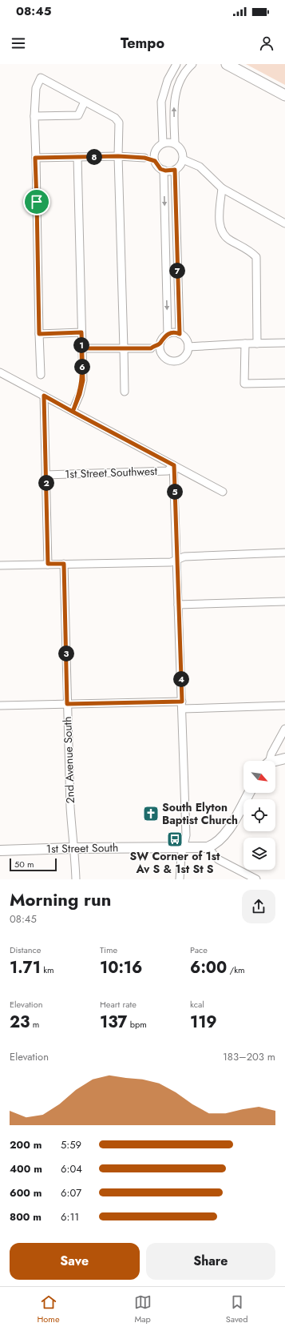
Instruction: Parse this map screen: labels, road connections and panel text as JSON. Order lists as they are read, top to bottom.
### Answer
{
  "streets": {
    "street": ["1st Street Southwest", "2nd Avenue South", "1st Street South"]
  },
  "crossings": [
    ["2nd Avenue South", "1st Street South"]
  ],
  "places": {
    "church": ["South Elyton Baptist Church"],
    "bus stop": ["SW Corner of 1st Av S & 1st St S"]
  },
  "scale_bar": "50 m",
  "north": "bottom right",
  "page": {
    "status": "08:45",
    "header": "Tempo",
    "pins": [
      "8",
      "7",
      "1",
      "6",
      "2",
      "5",
      "3",
      "4"
    ],
    "scale": "50 m",
    "heading": ["Morning run", "08:45"],
    "stats": [
      ["Distance", "1.71 km"],
      ["Time", "10:16"],
      ["Pace", "6:00 /km"],
      ["Elevation", "23 m"],
      ["Heart rate", "137 bpm"],
      ["kcal", "119"]
    ],
    "chart": ["Elevation", "183–203 m"],
    "list": [
      {
        "name": "200 m",
        "note": "5:59"
      },
      {
        "name": "400 m",
        "note": "6:04"
      },
      {
        "name": "600 m",
        "note": "6:07"
      },
      {
        "name": "800 m",
        "note": "6:11"
      }
    ],
    "buttons": ["Save", "Share"],
    "tabs": ["Home", "Map", "Saved"]
  }
}
